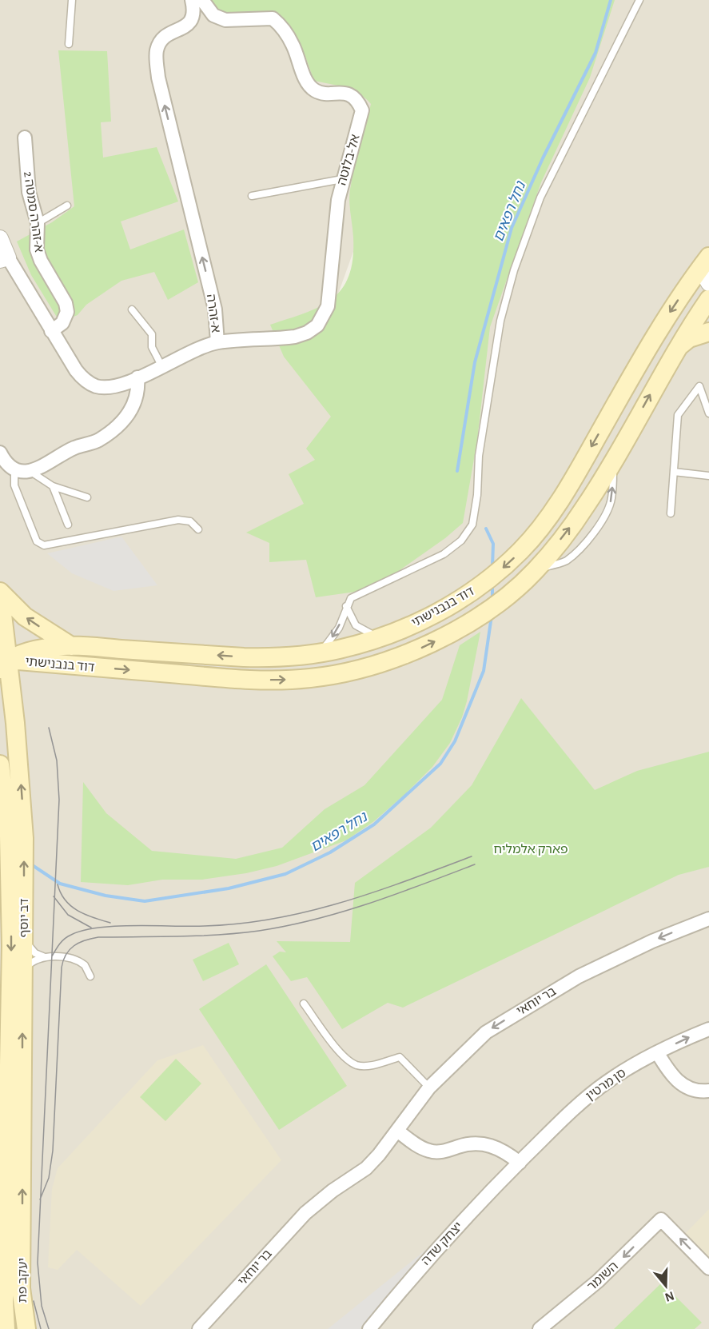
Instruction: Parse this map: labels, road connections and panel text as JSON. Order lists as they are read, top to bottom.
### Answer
{
  "streets": {
    "main road": ["דוד בנבנישתי", "דב יוסף", "יעקב פת"],
    "street": [
      "אל-בלוטה",
      "א-זהרה סמטה 2",
      "א-זהרה",
      "בר יוחאי",
      "סן מרטין",
      "יצחק שדה",
      "השומר"
    ]
  },
  "crossings": [
    ["אל-בלוטה", "א-זהרה"],
    ["א-זהרה סמטה 2", "א-זהרה"],
    ["דוד בנבנישתי", "דב יוסף"],
    ["דב יוסף", "יעקב פת"],
    ["סן מרטין", "יצחק שדה"]
  ],
  "one_way": ["א-זהרה", "בר יוחאי"],
  "water": ["נחל רפאים"],
  "parks": ["פארק אלמליח"],
  "north": "bottom"
}
